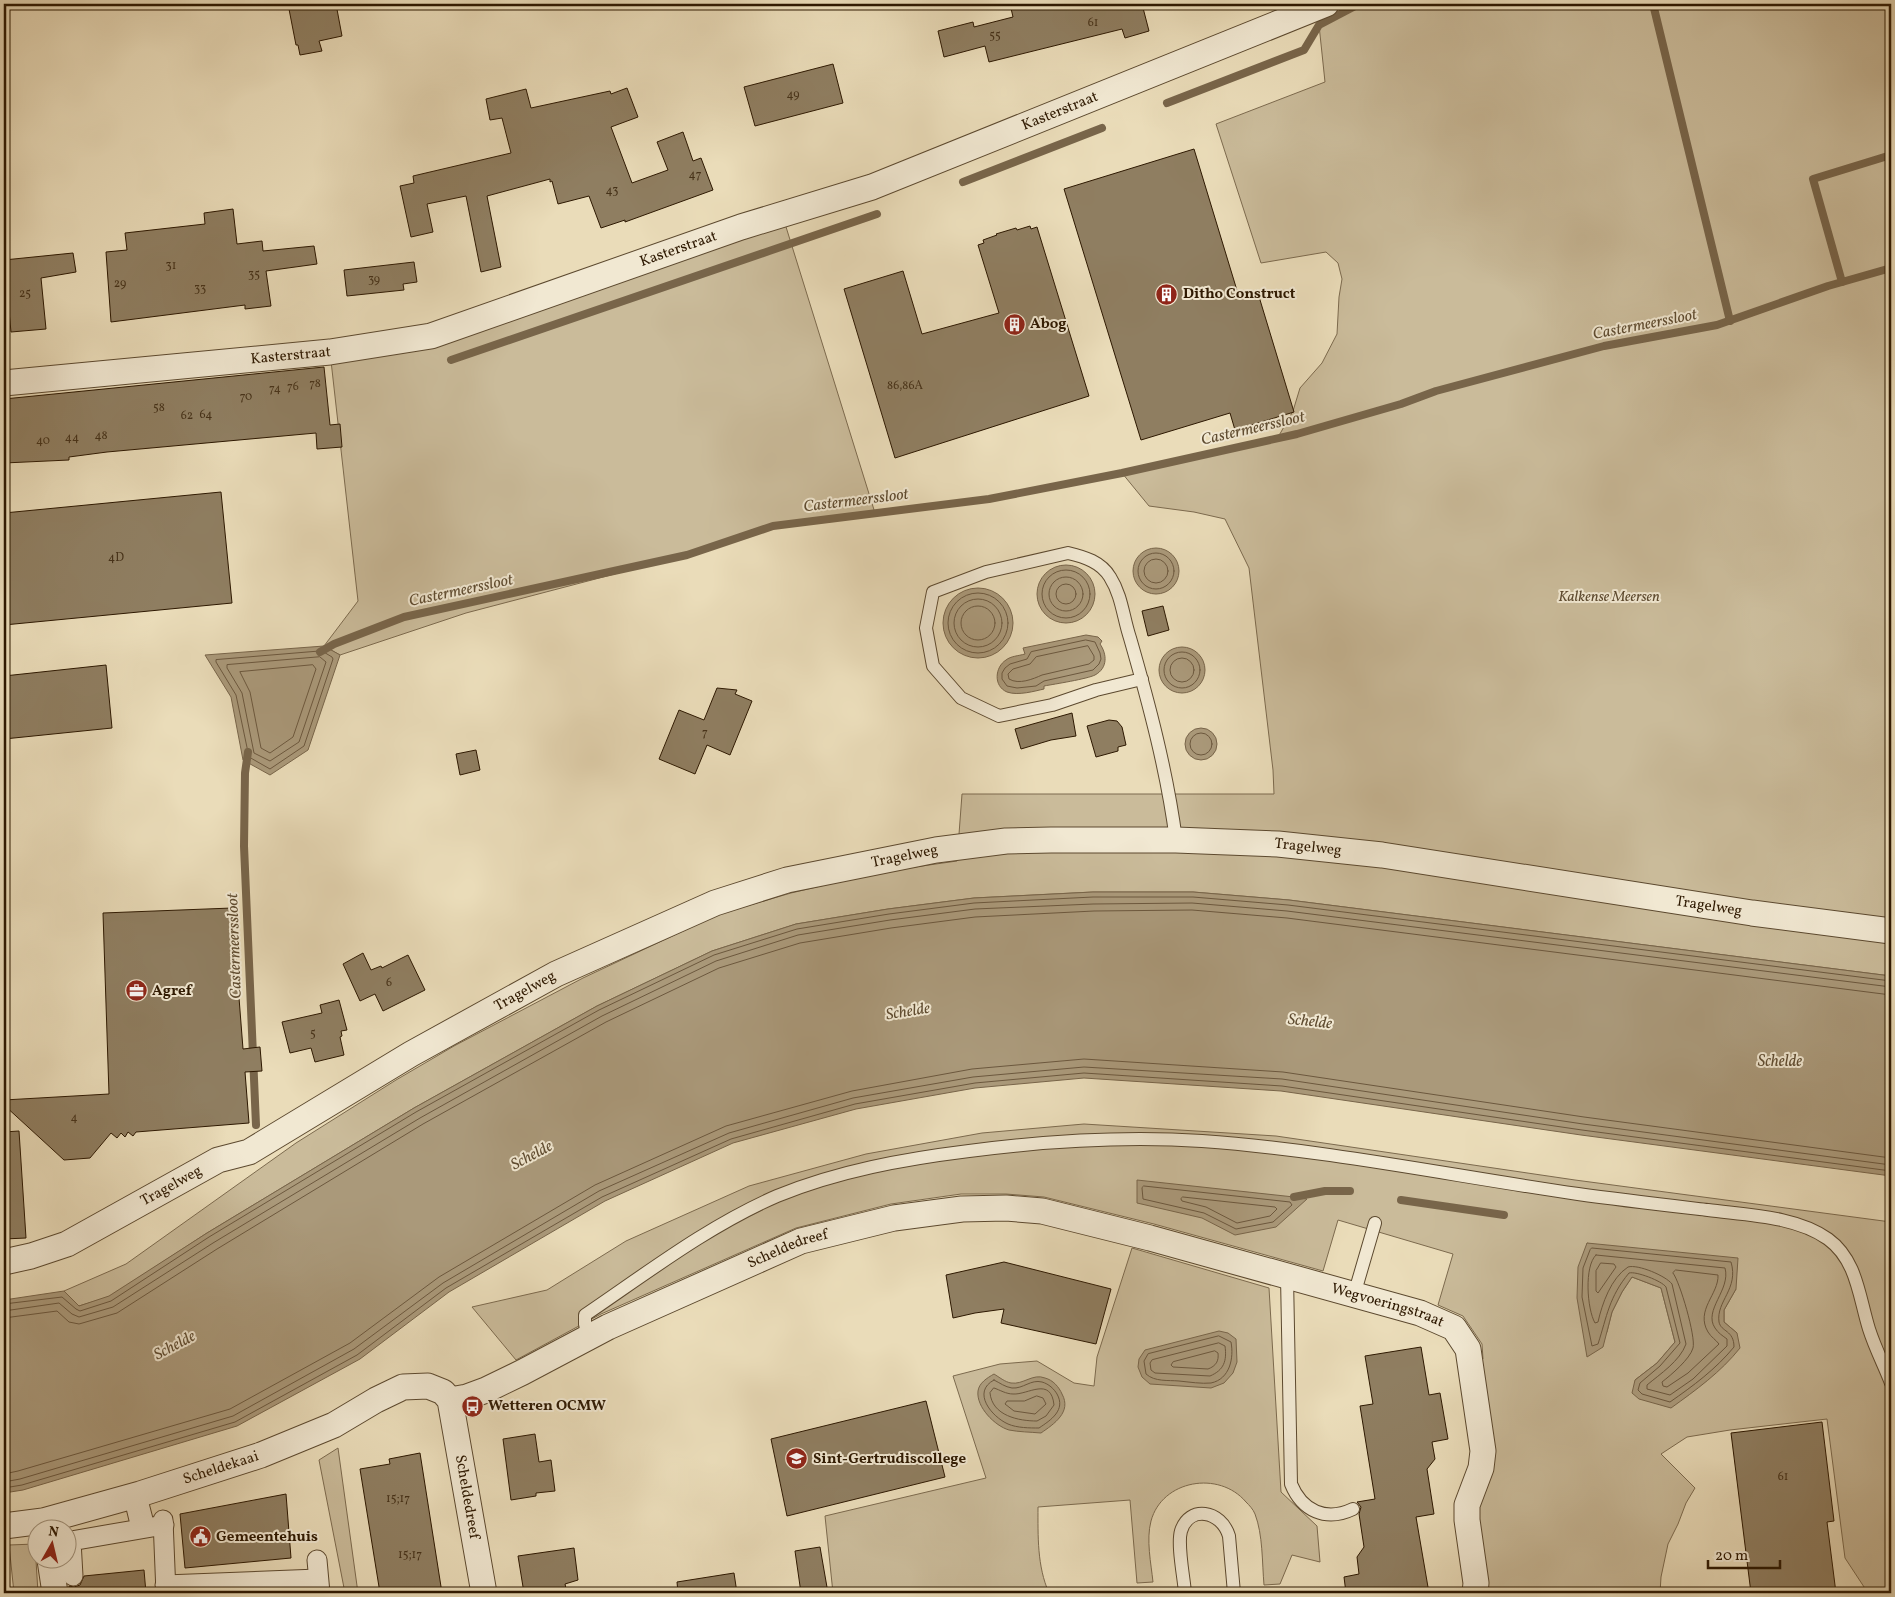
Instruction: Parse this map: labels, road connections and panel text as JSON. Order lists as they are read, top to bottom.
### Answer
{
  "streets": {
    "street": [
      "Kasterstraat",
      "Tragelweg",
      "Scheldedreef",
      "Wegvoeringstraat",
      "Scheldekaai"
    ]
  },
  "crossings": [
    ["Scheldedreef", "Wegvoeringstraat"],
    ["Scheldedreef", "Scheldekaai"]
  ],
  "water": ["Castermeerssloot", "Schelde"],
  "parks": ["Kalkense Meersen"],
  "places": {
    "building": ["Ditho Construct", "Abog"],
    "office": ["Agref"],
    "bus stop": ["Wetteren OCMW"],
    "school or university": ["Sint-Gertrudiscollege"],
    "public building": ["Gemeentehuis"]
  },
  "house_numbers": [
    "61",
    "55",
    "49",
    "47",
    "43",
    "31",
    "35",
    "39",
    "29",
    "33",
    "25",
    "78",
    "86,86A",
    "76",
    "74",
    "70",
    "58",
    "64",
    "62",
    "48",
    "44",
    "40",
    "4D",
    "7",
    "6",
    "5",
    "4",
    "61",
    "15;17",
    "15;17"
  ],
  "scale_bar": "20 m",
  "north": "top"
}
